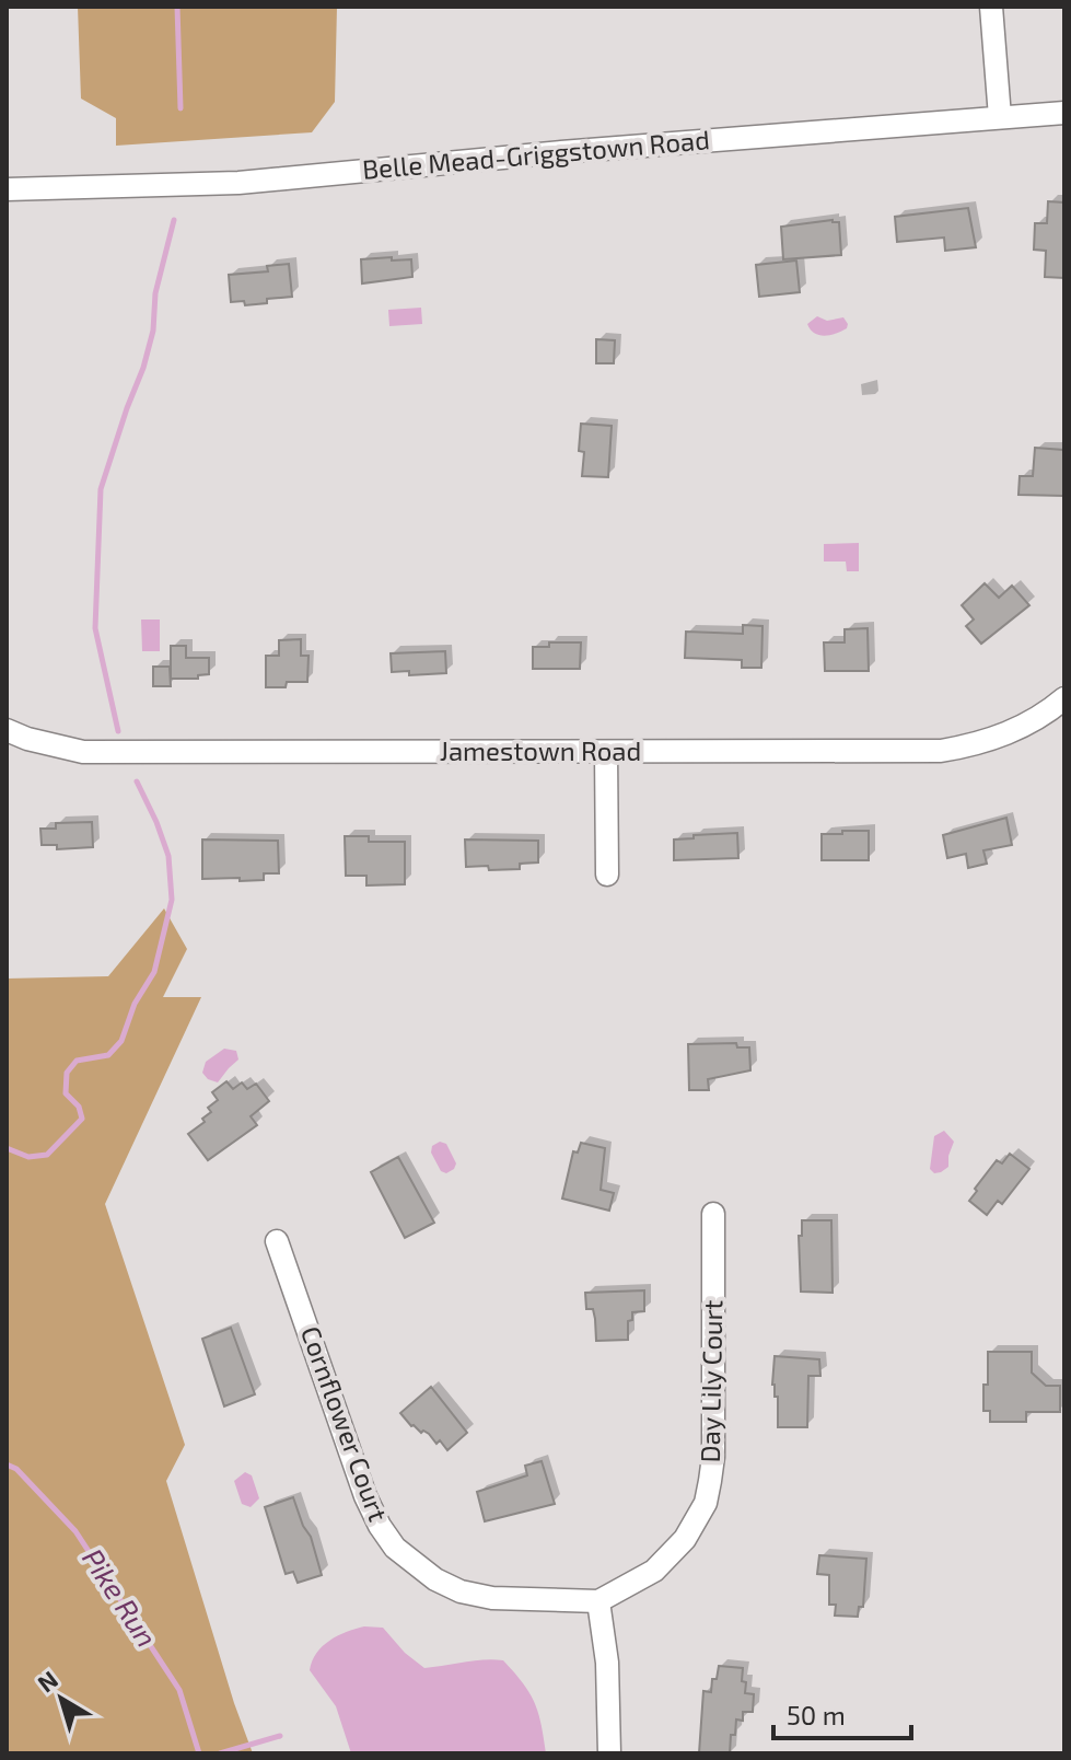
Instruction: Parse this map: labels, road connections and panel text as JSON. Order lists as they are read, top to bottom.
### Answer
{
  "streets": {
    "street": [
      "Belle Mead-Griggstown Road",
      "Jamestown Road",
      "Day Lily Court",
      "Cornflower Court"
    ]
  },
  "crossings": [
    ["Day Lily Court", "Cornflower Court"]
  ],
  "water": ["Pike Run"],
  "scale_bar": "50 m",
  "north": "top left"
}
